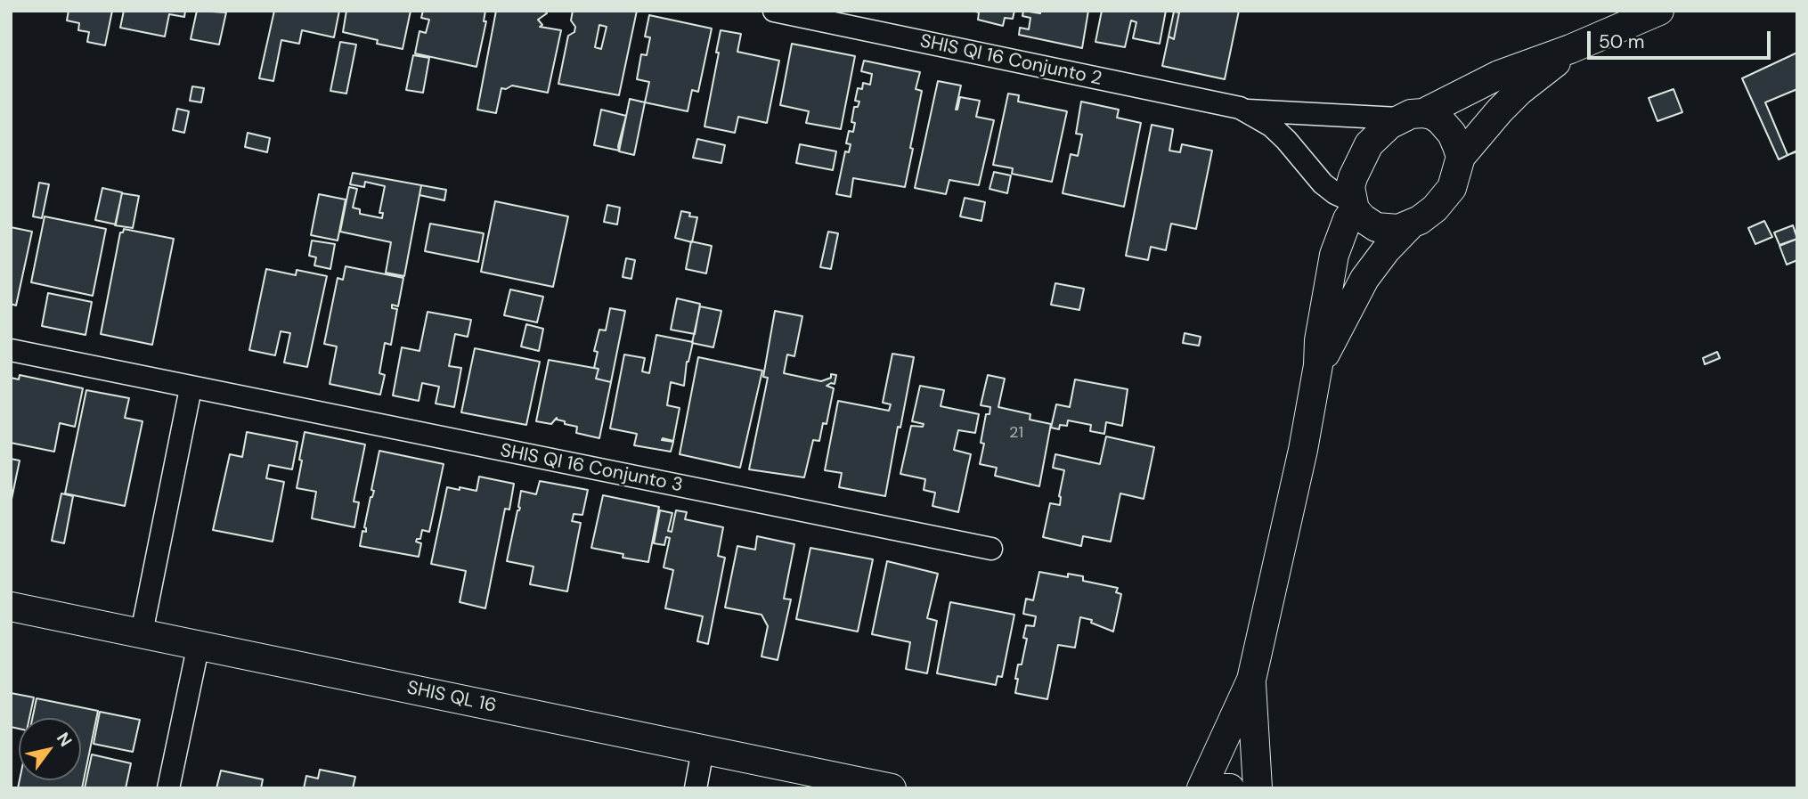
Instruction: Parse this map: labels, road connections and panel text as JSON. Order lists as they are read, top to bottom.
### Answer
{
  "streets": {
    "street": ["SHIS QI 16 Conjunto 2", "SHIS QI 16 Conjunto 3", "SHIS QL 16"]
  },
  "house_numbers": ["21"],
  "scale_bar": "50 m",
  "north": "top right"
}
